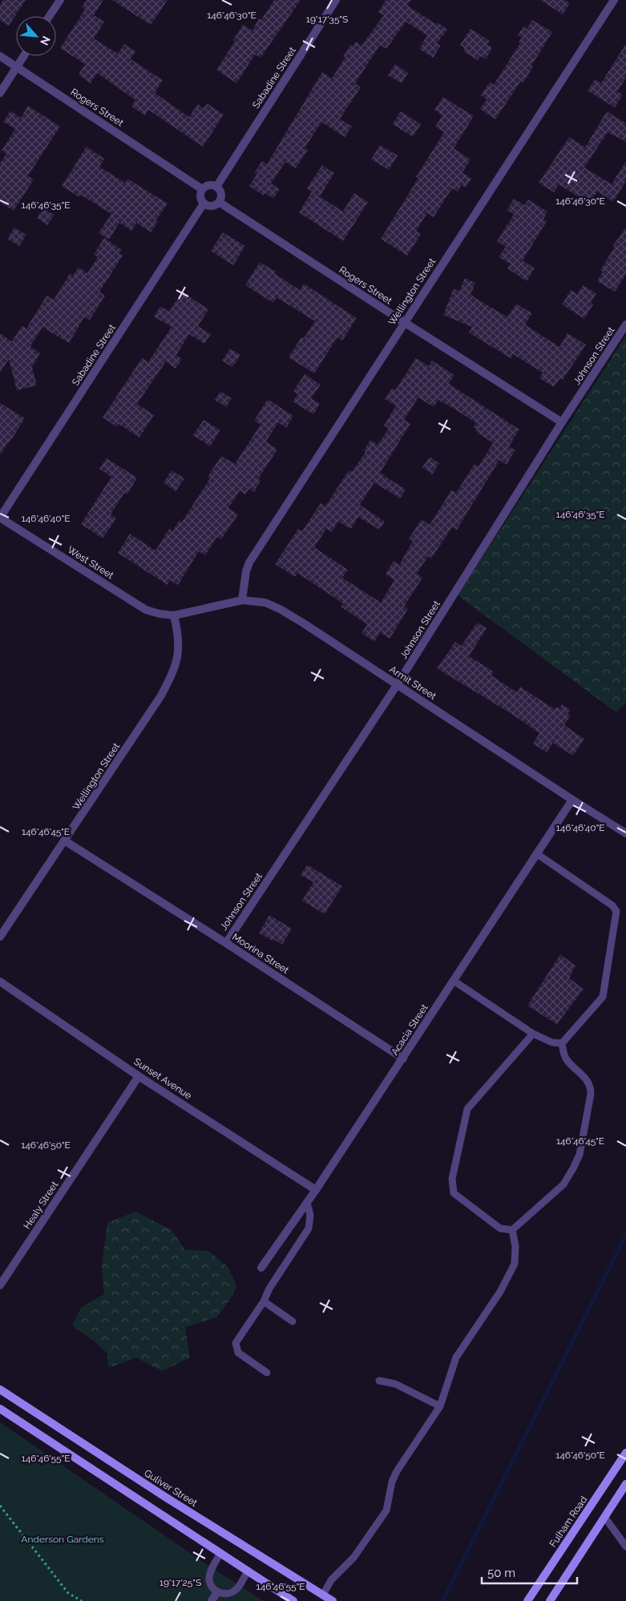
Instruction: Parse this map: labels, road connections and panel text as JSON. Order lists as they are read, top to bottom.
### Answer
{
  "streets": {
    "main road": ["Guliver Street", "Fulham Road"],
    "street": [
      "Sabadine Street",
      "Rogers Street",
      "Wellington Street",
      "Johnson Street",
      "West Street",
      "Armit Street",
      "Moorina Street",
      "Acacia Street",
      "Sunset Avenue",
      "Healy Street"
    ]
  },
  "crossings": [
    ["Sabadine Street", "Rogers Street"],
    ["Sabadine Street", "West Street"],
    ["Rogers Street", "Wellington Street"],
    ["Rogers Street", "Johnson Street"],
    ["Wellington Street", "West Street"],
    ["Wellington Street", "Armit Street"],
    ["Wellington Street", "Moorina Street"],
    ["Johnson Street", "Armit Street"],
    ["Johnson Street", "Moorina Street"],
    ["West Street", "Armit Street"],
    ["Armit Street", "Acacia Street"],
    ["Moorina Street", "Acacia Street"],
    ["Acacia Street", "Sunset Avenue"],
    ["Sunset Avenue", "Healy Street"]
  ],
  "parks": ["Anderson Gardens"],
  "scale_bar": "50 m",
  "north": "bottom right",
  "coordinates": [
    "146°46'30\"E",
    "19°17'35\"S",
    "146°46'35\"E",
    "146°46'40\"E",
    "146°46'45\"E",
    "146°46'50\"E",
    "146°46'55\"E",
    "19°17'25\"S"
  ]
}
